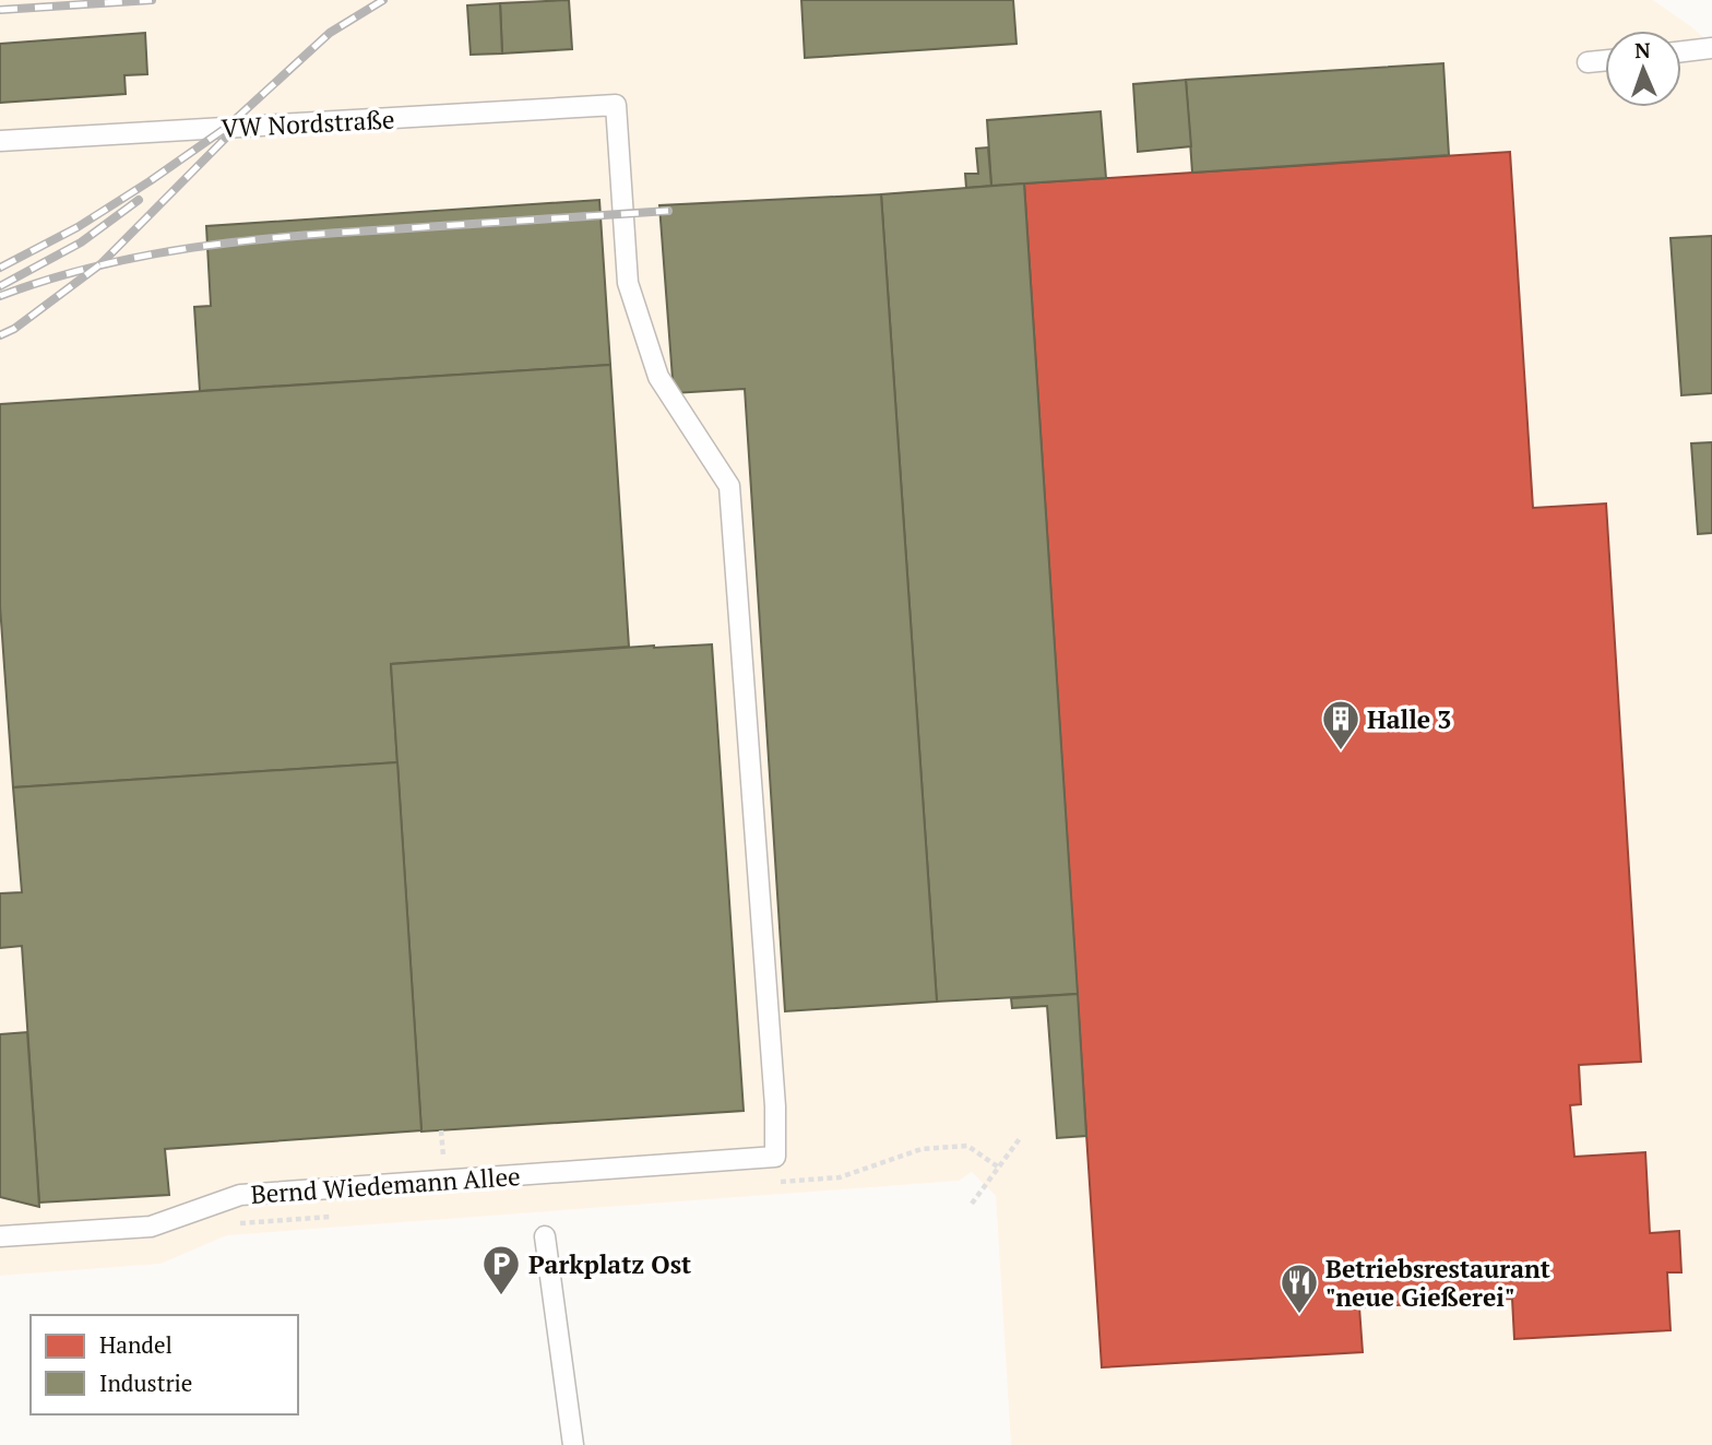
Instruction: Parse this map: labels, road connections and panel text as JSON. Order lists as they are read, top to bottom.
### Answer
{
  "streets": {
    "lane": ["VW Nordstraße", "Bernd Wiedemann Allee"]
  },
  "crossings": [
    ["VW Nordstraße", "Bernd Wiedemann Allee"]
  ],
  "places": {
    "building": ["Halle 3"],
    "parking": ["Parkplatz Ost"],
    "restaurant": ["Betriebsrestaurant \"neue Gießerei\""]
  },
  "legend": ["Handel", "Industrie"],
  "north": "top"
}
